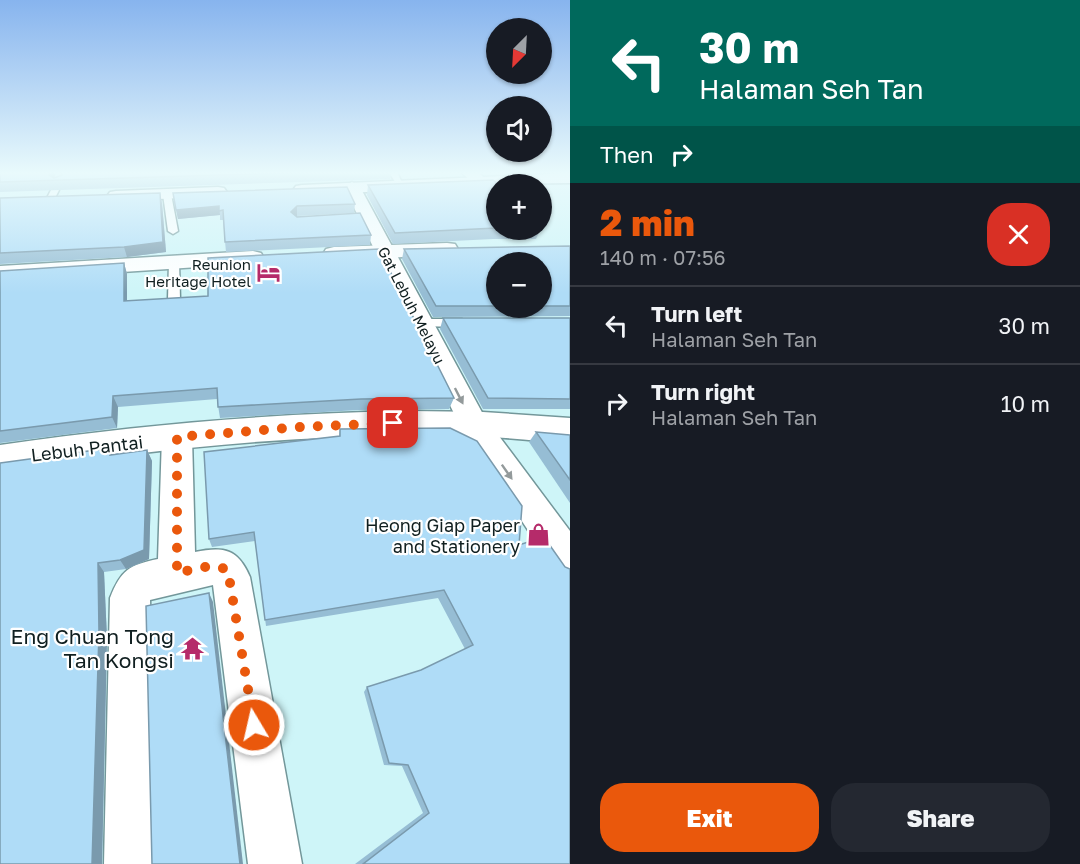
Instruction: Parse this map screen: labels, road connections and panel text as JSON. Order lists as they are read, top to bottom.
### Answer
{
  "streets": {
    "street": ["Gat Lebuh Melayu", "Lebuh Pantai"]
  },
  "crossings": [
    ["Gat Lebuh Melayu", "Lebuh Pantai"]
  ],
  "one_way": ["Gat Lebuh Melayu"],
  "places": {
    "hotel": ["Reunion Heritage Hotel"],
    "shop": ["Heong Giap Paper and Stationery"],
    "temple": ["Eng Chuan Tong Tan Kongsi"]
  },
  "north": "bottom left",
  "page": {
    "turn": ["30 m", "Halaman Seh Tan"],
    "map_buttons": ["+", "−"],
    "then": "Then",
    "heading": ["2 min", "140 m · 07:56"],
    "list": [
      {
        "name": "Turn left",
        "note": "Halaman Seh Tan",
        "value": "30 m"
      },
      {
        "name": "Turn right",
        "note": "Halaman Seh Tan",
        "value": "10 m"
      }
    ],
    "buttons": ["Exit", "Share"]
  }
}
